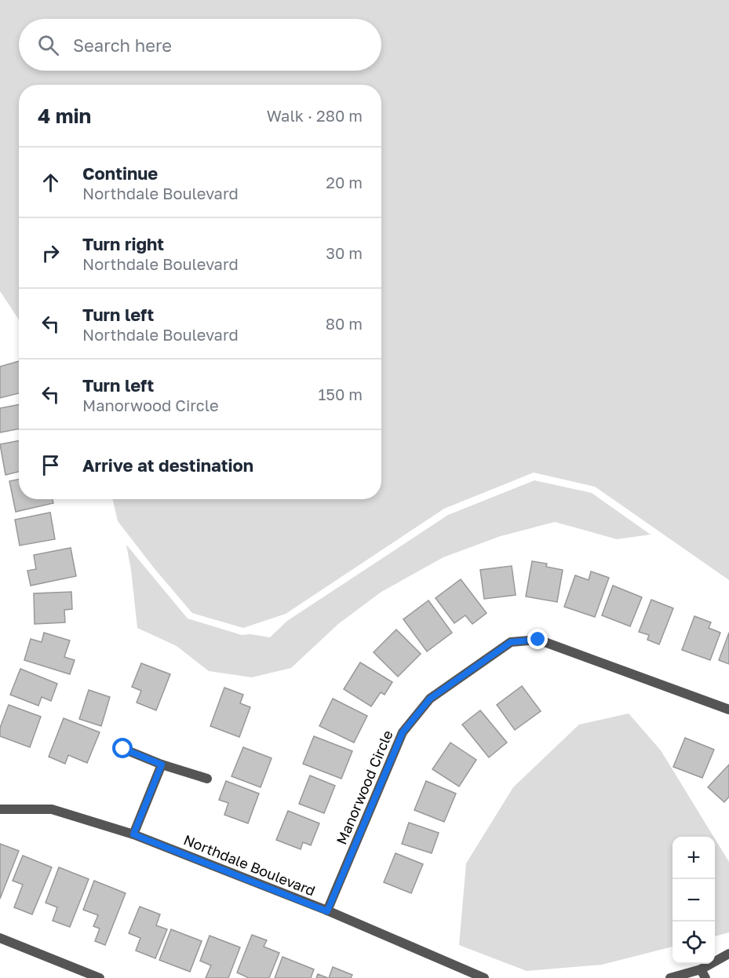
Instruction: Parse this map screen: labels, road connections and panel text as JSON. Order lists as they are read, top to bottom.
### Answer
{
  "streets": {
    "street": ["Manorwood Circle", "Northdale Boulevard"]
  },
  "crossings": [
    ["Manorwood Circle", "Northdale Boulevard"]
  ],
  "page": {
    "search": "Search here",
    "heading": ["4 min", "Walk · 280 m"],
    "list": [
      ["Continue", "Northdale Boulevard", "20 m"],
      ["Turn right", "Northdale Boulevard", "30 m"],
      ["Turn left", "Northdale Boulevard", "80 m"],
      ["Turn left", "Manorwood Circle", "150 m"],
      "Arrive at destination"
    ],
    "map_buttons": ["+", "−"]
  }
}
